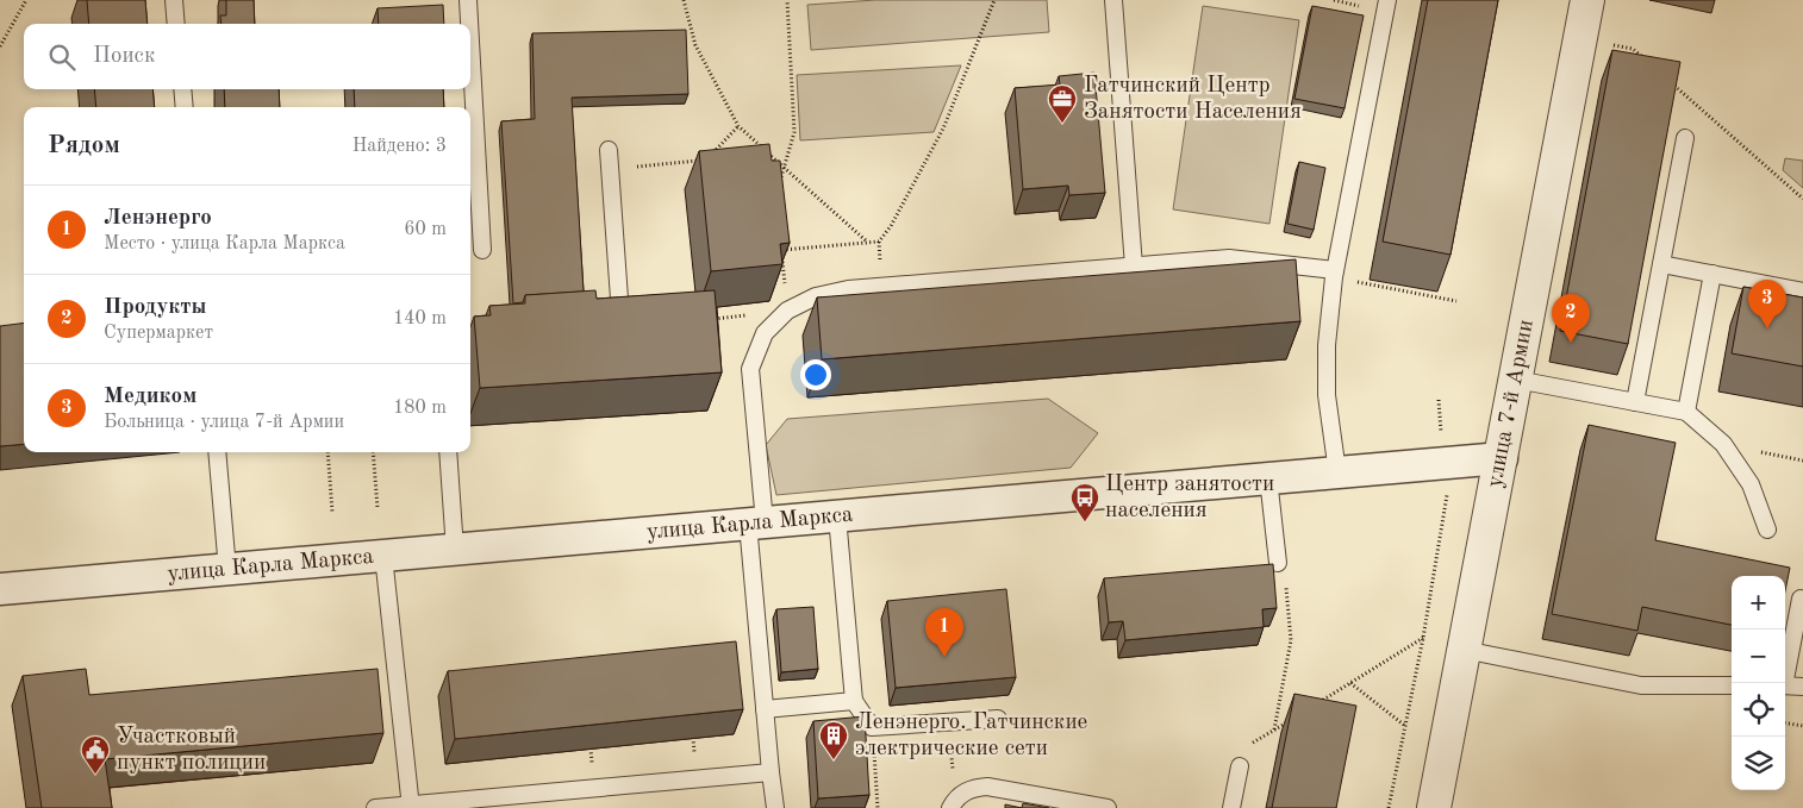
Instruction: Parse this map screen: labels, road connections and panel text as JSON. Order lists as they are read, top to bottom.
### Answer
{
  "streets": {
    "street": ["улица 7-й Армии", "улица Карла Маркса"]
  },
  "crossings": [
    ["улица 7-й Армии", "улица Карла Маркса"]
  ],
  "places": {
    "office": ["Гатчинский Центр Занятости Населения"],
    "bus stop": ["Центр занятости населения"],
    "building": ["Ленэнерго. Гатчинские электрические сети"],
    "public building": ["Участковый пункт полиции"]
  },
  "page": {
    "search": "Поиск",
    "heading": ["Рядом", "Найдено: 3"],
    "list": [
      {
        "mark": "1",
        "name": "Ленэнерго",
        "note": "Место · улица Карла Маркса",
        "value": "60 m"
      },
      {
        "mark": "2",
        "name": "Продукты",
        "note": "Супермаркет",
        "value": "140 m"
      },
      {
        "mark": "3",
        "name": "Медиком",
        "note": "Больница · улица 7-й Армии",
        "value": "180 m"
      }
    ],
    "pins": ["3", "2", "1"],
    "map_buttons": ["+", "−"]
  }
}
